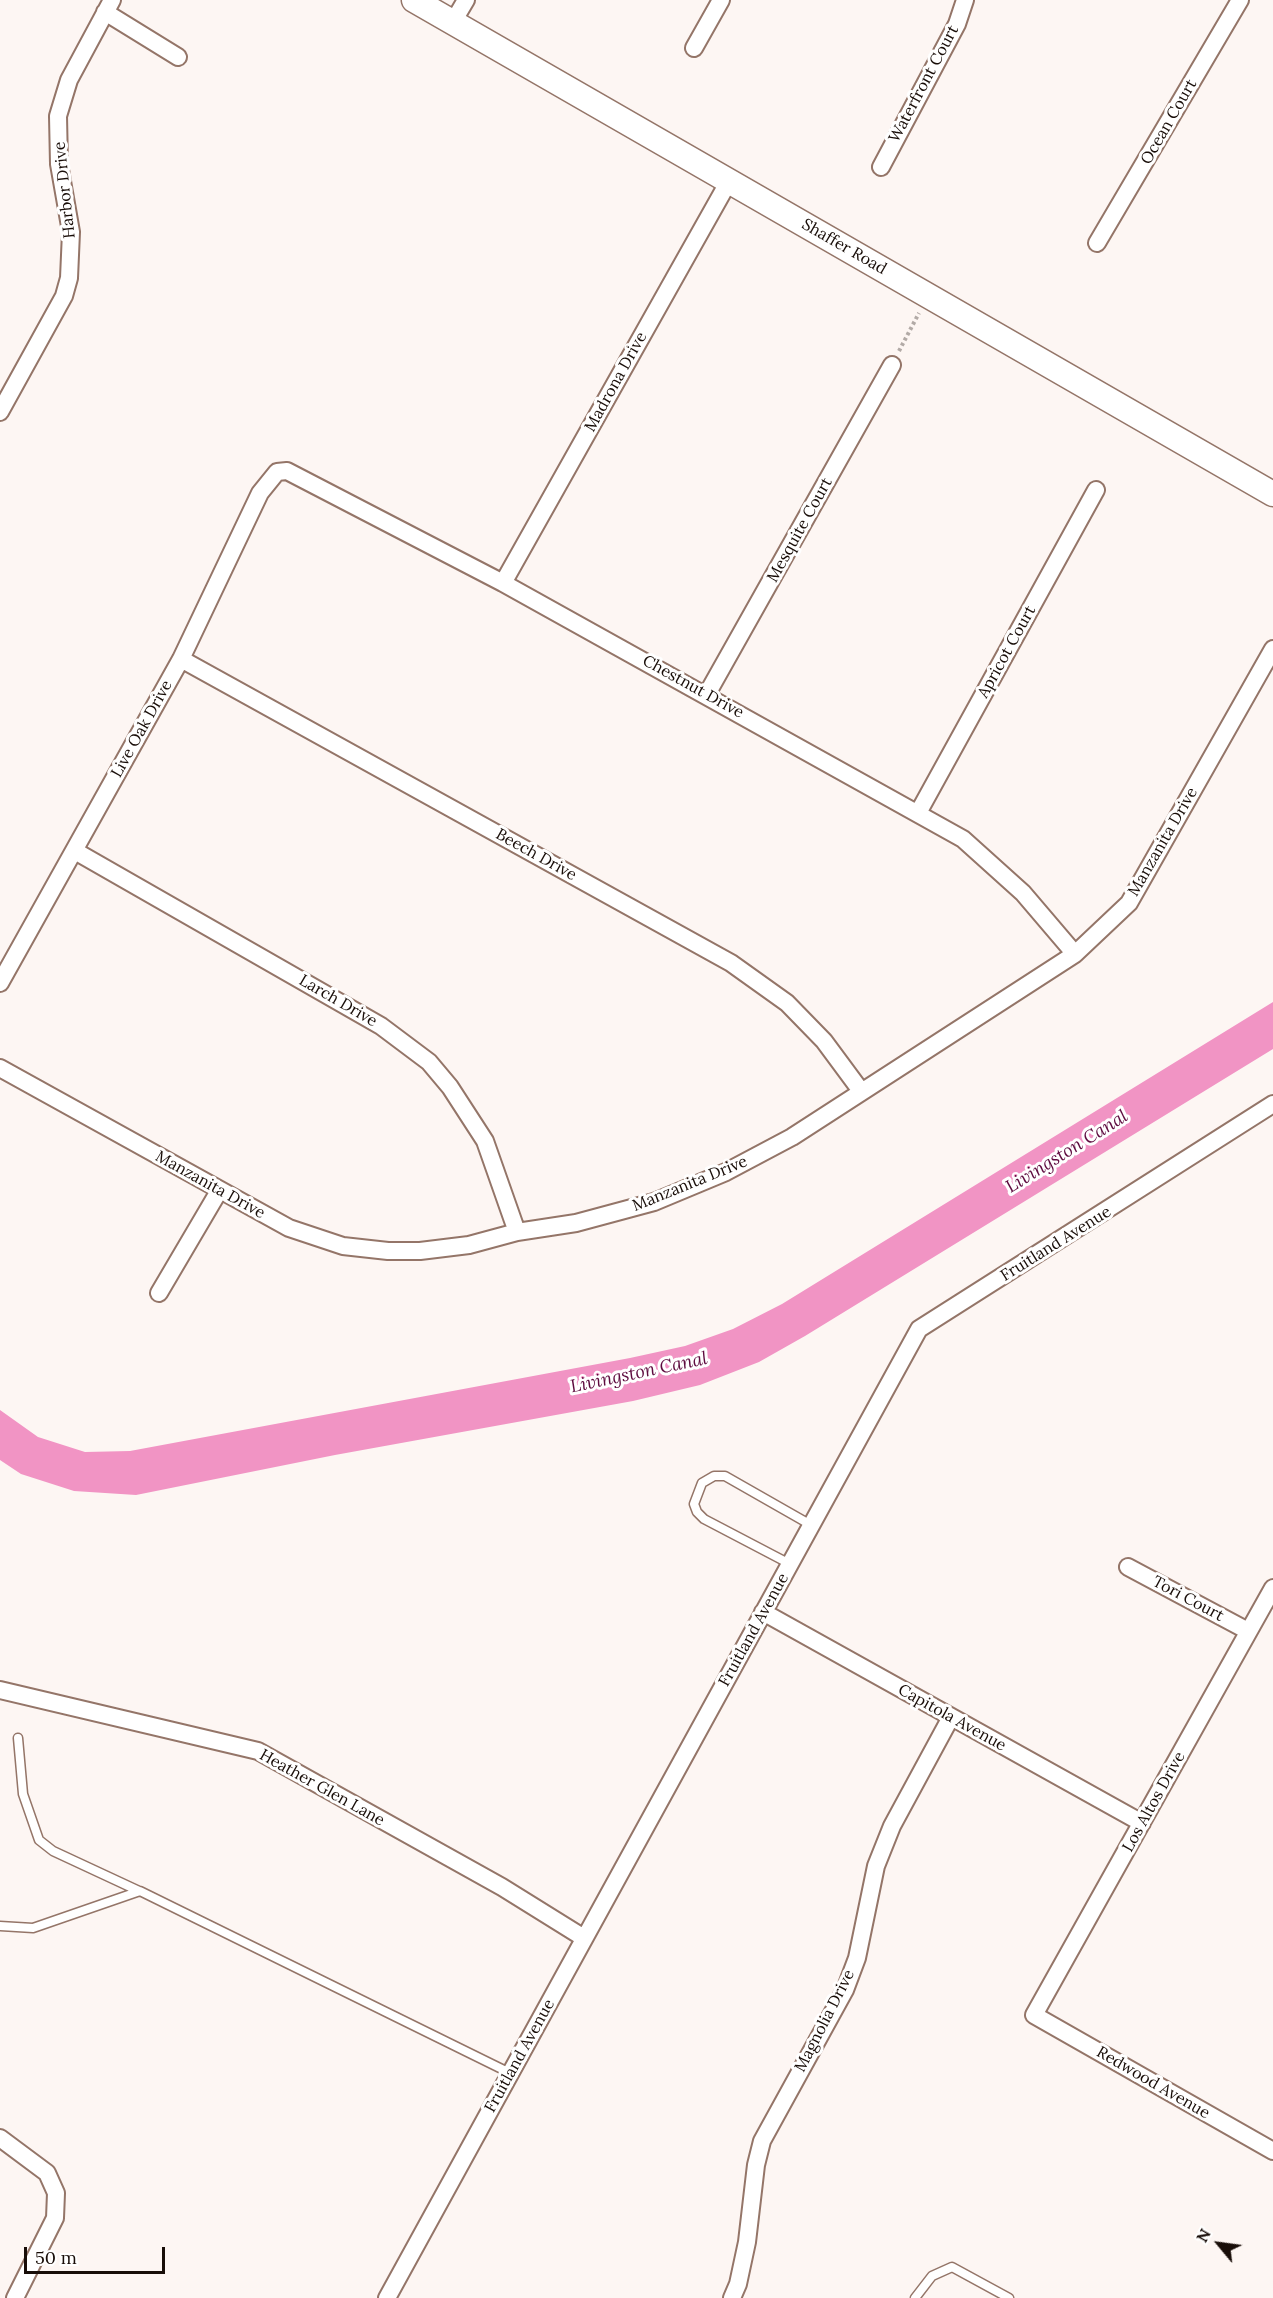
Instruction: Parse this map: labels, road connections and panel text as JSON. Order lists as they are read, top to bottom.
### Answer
{
  "streets": {
    "main road": ["Shaffer Road"],
    "street": [
      "Waterfront Court",
      "Ocean Court",
      "Harbor Drive",
      "Madrona Drive",
      "Mesquite Court",
      "Apricot Court",
      "Chestnut Drive",
      "Live Oak Drive",
      "Manzanita Drive",
      "Beech Drive",
      "Larch Drive",
      "Fruitland Avenue",
      "Tori Court",
      "Capitola Avenue",
      "Heather Glen Lane",
      "Los Altos Drive",
      "Magnolia Drive",
      "Redwood Avenue"
    ]
  },
  "crossings": [
    ["Shaffer Road", "Madrona Drive"],
    ["Madrona Drive", "Chestnut Drive"],
    ["Mesquite Court", "Chestnut Drive"],
    ["Apricot Court", "Chestnut Drive"],
    ["Chestnut Drive", "Live Oak Drive"],
    ["Chestnut Drive", "Manzanita Drive"],
    ["Live Oak Drive", "Beech Drive"],
    ["Live Oak Drive", "Larch Drive"],
    ["Manzanita Drive", "Beech Drive"],
    ["Manzanita Drive", "Larch Drive"],
    ["Fruitland Avenue", "Capitola Avenue"],
    ["Fruitland Avenue", "Heather Glen Lane"],
    ["Tori Court", "Los Altos Drive"],
    ["Capitola Avenue", "Los Altos Drive"],
    ["Capitola Avenue", "Magnolia Drive"],
    ["Los Altos Drive", "Redwood Avenue"]
  ],
  "water": ["Livingston Canal"],
  "scale_bar": "50 m",
  "north": "top left"
}
